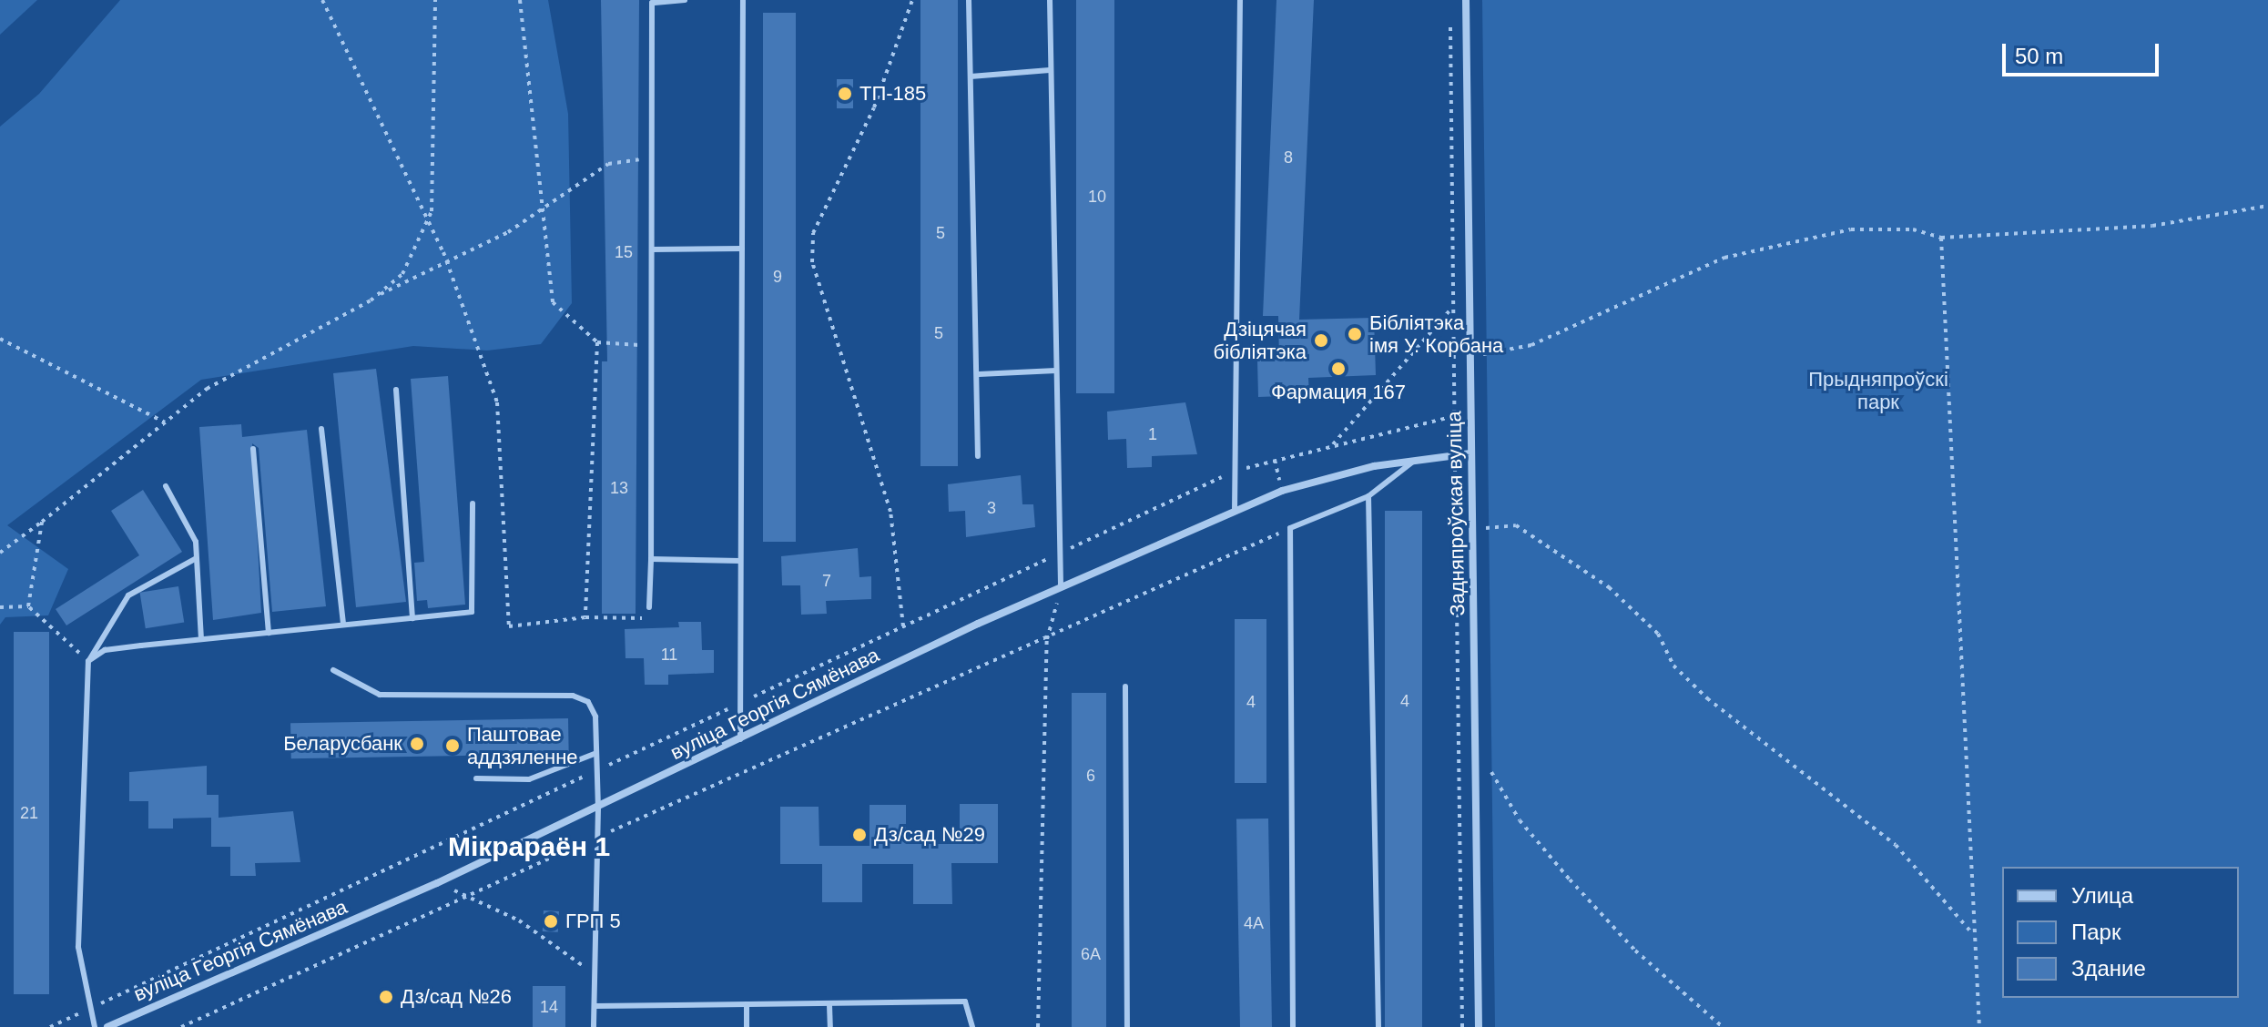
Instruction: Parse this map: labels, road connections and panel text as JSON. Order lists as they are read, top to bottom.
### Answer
{
  "streets": {
    "street": ["Задняпроўская вуліца", "вуліца Георгія Сямёнава"]
  },
  "crossings": [
    ["Задняпроўская вуліца", "вуліца Георгія Сямёнава"]
  ],
  "districts": ["Мікрараён 1"],
  "parks": ["Прыдняпроўскі парк"],
  "places": [
    "ТП-185",
    "Бібліятэка імя У. Корбана",
    "Дзіцячая бібліятэка",
    "Фармация 167",
    "Беларусбанк",
    "Паштовае аддзяленне",
    "Дз/сад №29",
    "ГРП 5",
    "Дз/сад №26"
  ],
  "house_numbers": [
    "8",
    "10",
    "5",
    "15",
    "9",
    "5",
    "1",
    "13",
    "3",
    "7",
    "11",
    "4",
    "4",
    "6",
    "21",
    "4А",
    "6А",
    "14"
  ],
  "legend": ["Улица", "Парк", "Здание"],
  "scale_bar": "50 m"
}
